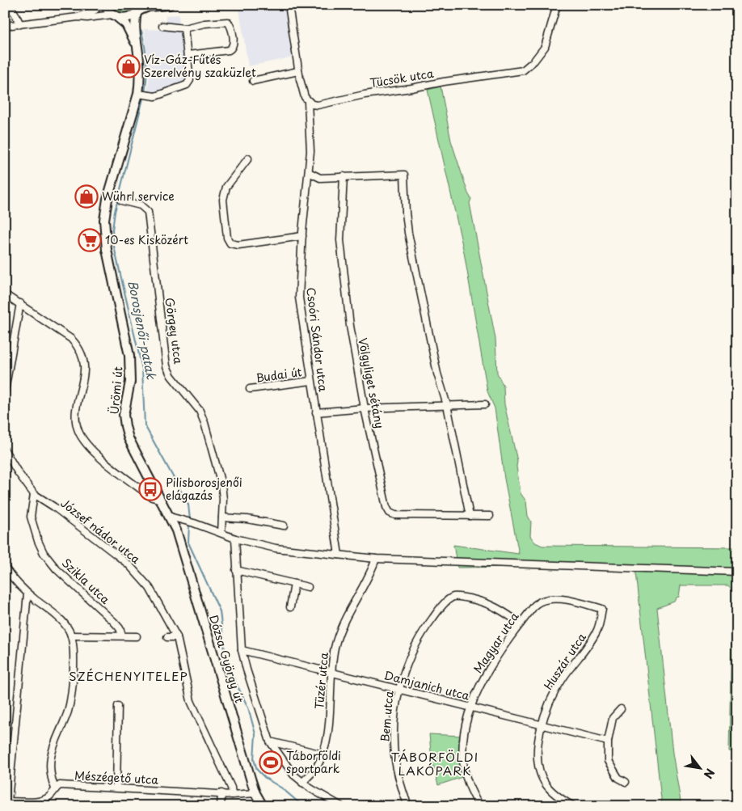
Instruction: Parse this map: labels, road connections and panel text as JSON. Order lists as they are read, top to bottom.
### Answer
{
  "streets": {
    "main road": ["Ürömi út", "Dózsa György út"],
    "street": [
      "Tücsök utca",
      "Görgey utca",
      "Csoóri Sándor utca",
      "Budai út",
      "Völgyliget sétány",
      "József nádor utca",
      "Szikla utca",
      "Magyar utca",
      "Huszár utca",
      "Tüzér utca",
      "Damjanich utca",
      "Bem utca",
      "Mészégető utca"
    ]
  },
  "crossings": [
    ["Tücsök utca", "Csoóri Sándor utca"],
    ["Csoóri Sándor utca", "Budai út"],
    ["Ürömi út", "Dózsa György út"],
    ["József nádor utca", "Szikla utca"],
    ["József nádor utca", "Mészégető utca"],
    ["Magyar utca", "Huszár utca"],
    ["Magyar utca", "Damjanich utca"],
    ["Magyar utca", "Bem utca"],
    ["Huszár utca", "Damjanich utca"],
    ["Tüzér utca", "Damjanich utca"],
    ["Damjanich utca", "Bem utca"]
  ],
  "districts": ["SZÉCHENYITELEP", "TÁBORFÖLDI LAKÓPARK"],
  "water": ["Borosjenői-patak"],
  "places": {
    "shop": ["Víz-Gáz-Fűtés Szerelvény szaküzlet", "Wührl service"],
    "supermarket": ["10-es Kisközért"],
    "bus stop": ["Pilisborosjenői elágazás"],
    "sports": ["Táborföldi sportpark"]
  },
  "north": "bottom right"
}
